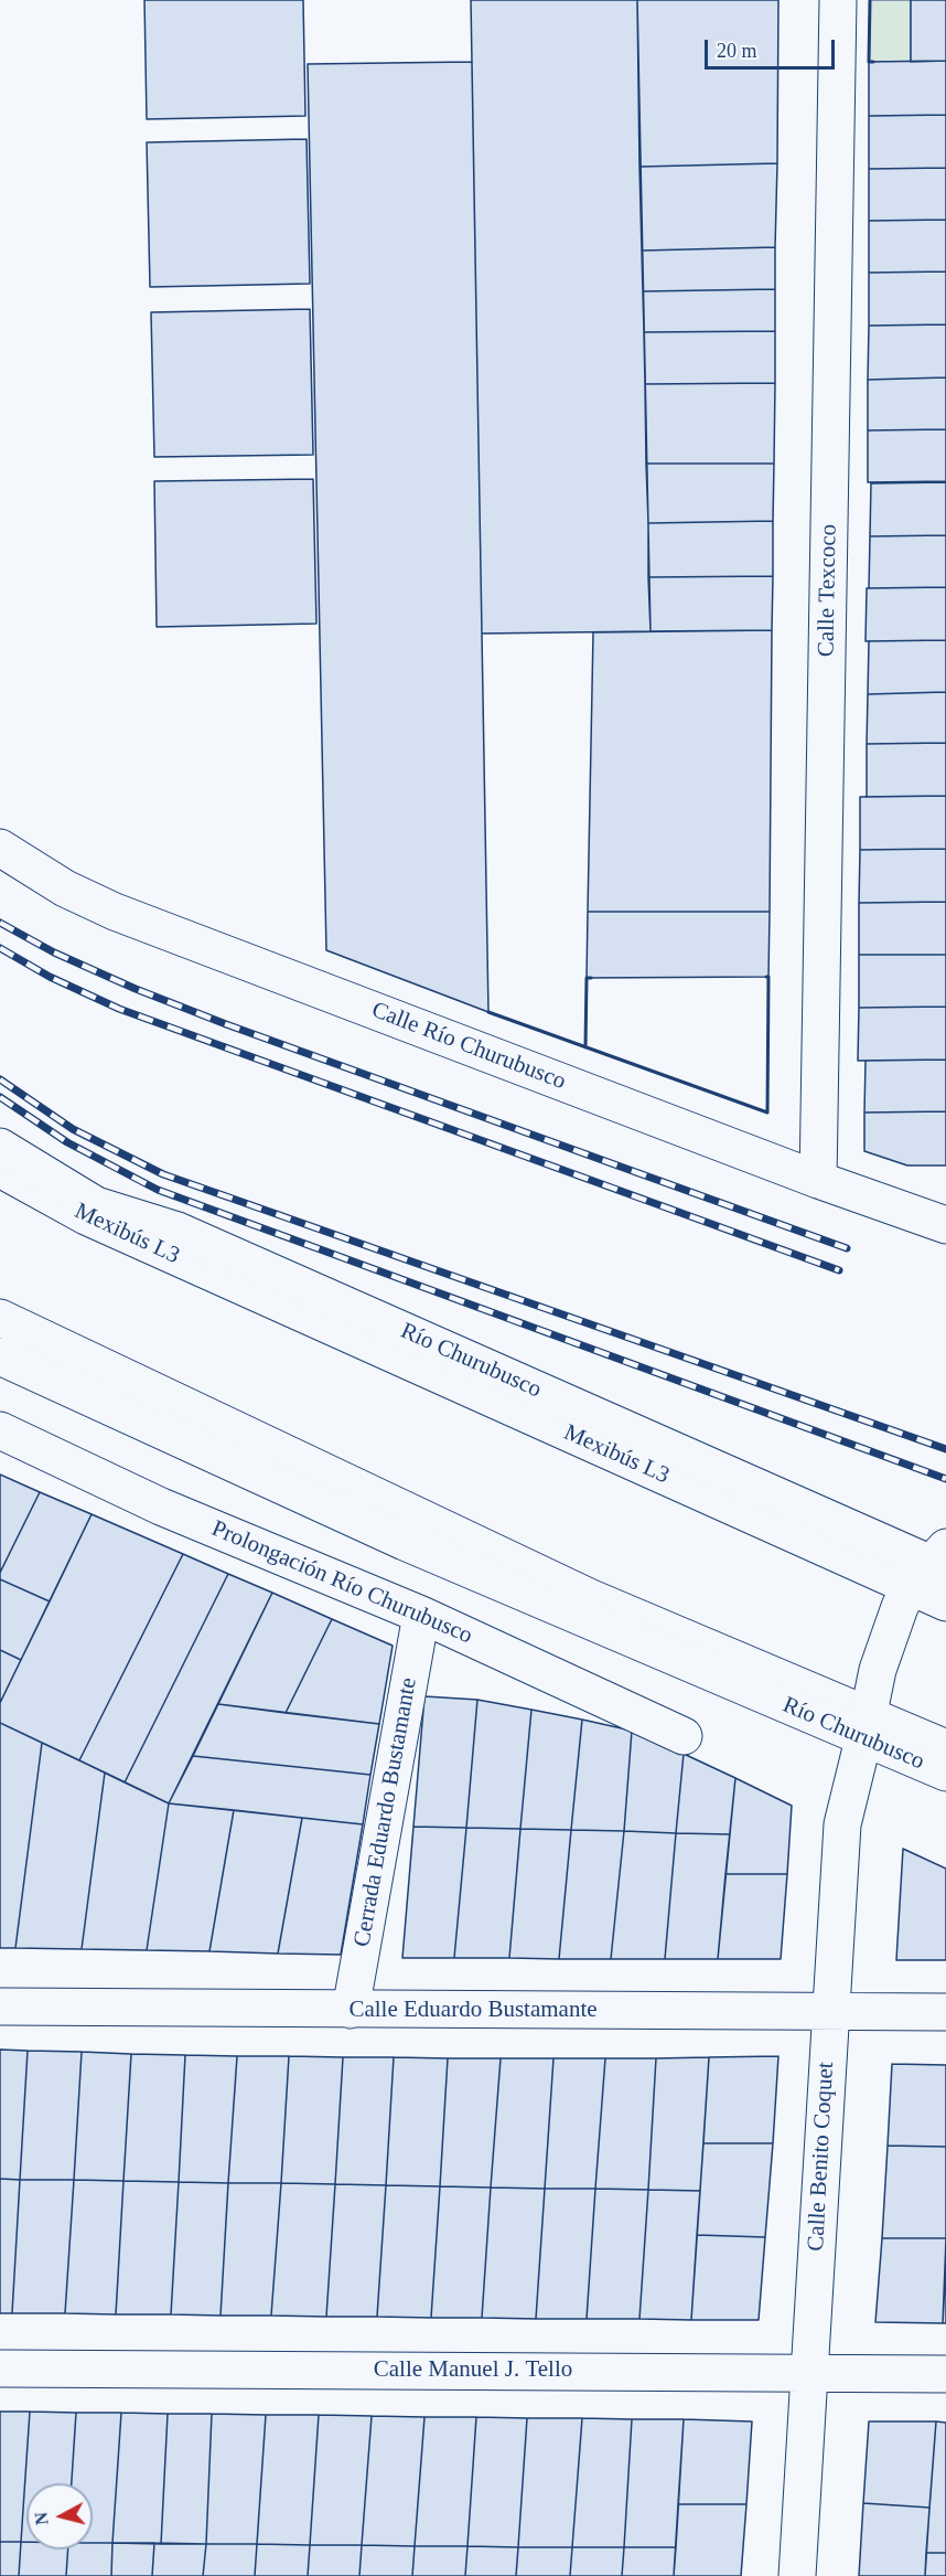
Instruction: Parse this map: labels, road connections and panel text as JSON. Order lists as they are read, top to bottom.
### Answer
{
  "streets": {
    "street": [
      "Calle Texcoco",
      "Calle Río Churubusco",
      "Mexibús L3",
      "Río Churubusco",
      "Prolongación Río Churubusco",
      "Cerrada Eduardo Bustamante",
      "Calle Eduardo Bustamante",
      "Calle Benito Coquet",
      "Calle Manuel J. Tello"
    ]
  },
  "crossings": [
    ["Calle Texcoco", "Calle Río Churubusco"],
    ["Mexibús L3", "Río Churubusco"],
    ["Mexibús L3", "Calle Benito Coquet"],
    ["Río Churubusco", "Calle Benito Coquet"],
    ["Prolongación Río Churubusco", "Cerrada Eduardo Bustamante"],
    ["Cerrada Eduardo Bustamante", "Calle Eduardo Bustamante"],
    ["Calle Eduardo Bustamante", "Calle Benito Coquet"],
    ["Calle Benito Coquet", "Calle Manuel J. Tello"]
  ],
  "scale_bar": "20 m",
  "north": "left"
}
